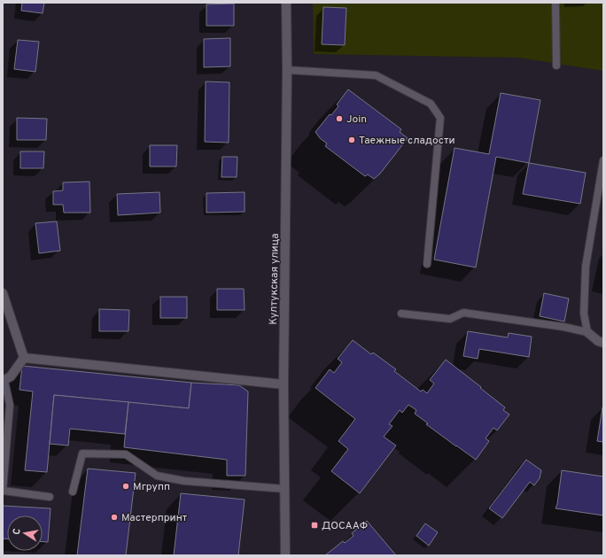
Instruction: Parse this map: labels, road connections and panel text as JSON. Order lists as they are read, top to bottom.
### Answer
{
  "streets": {
    "street": ["Култукская улица"]
  },
  "places": {
    "other": [
      "Join",
      "Таежные сладости",
      "Мгрупп",
      "Мастерпринт"
    ],
    "transit": ["ДОСААФ"]
  },
  "north": "left"
}
